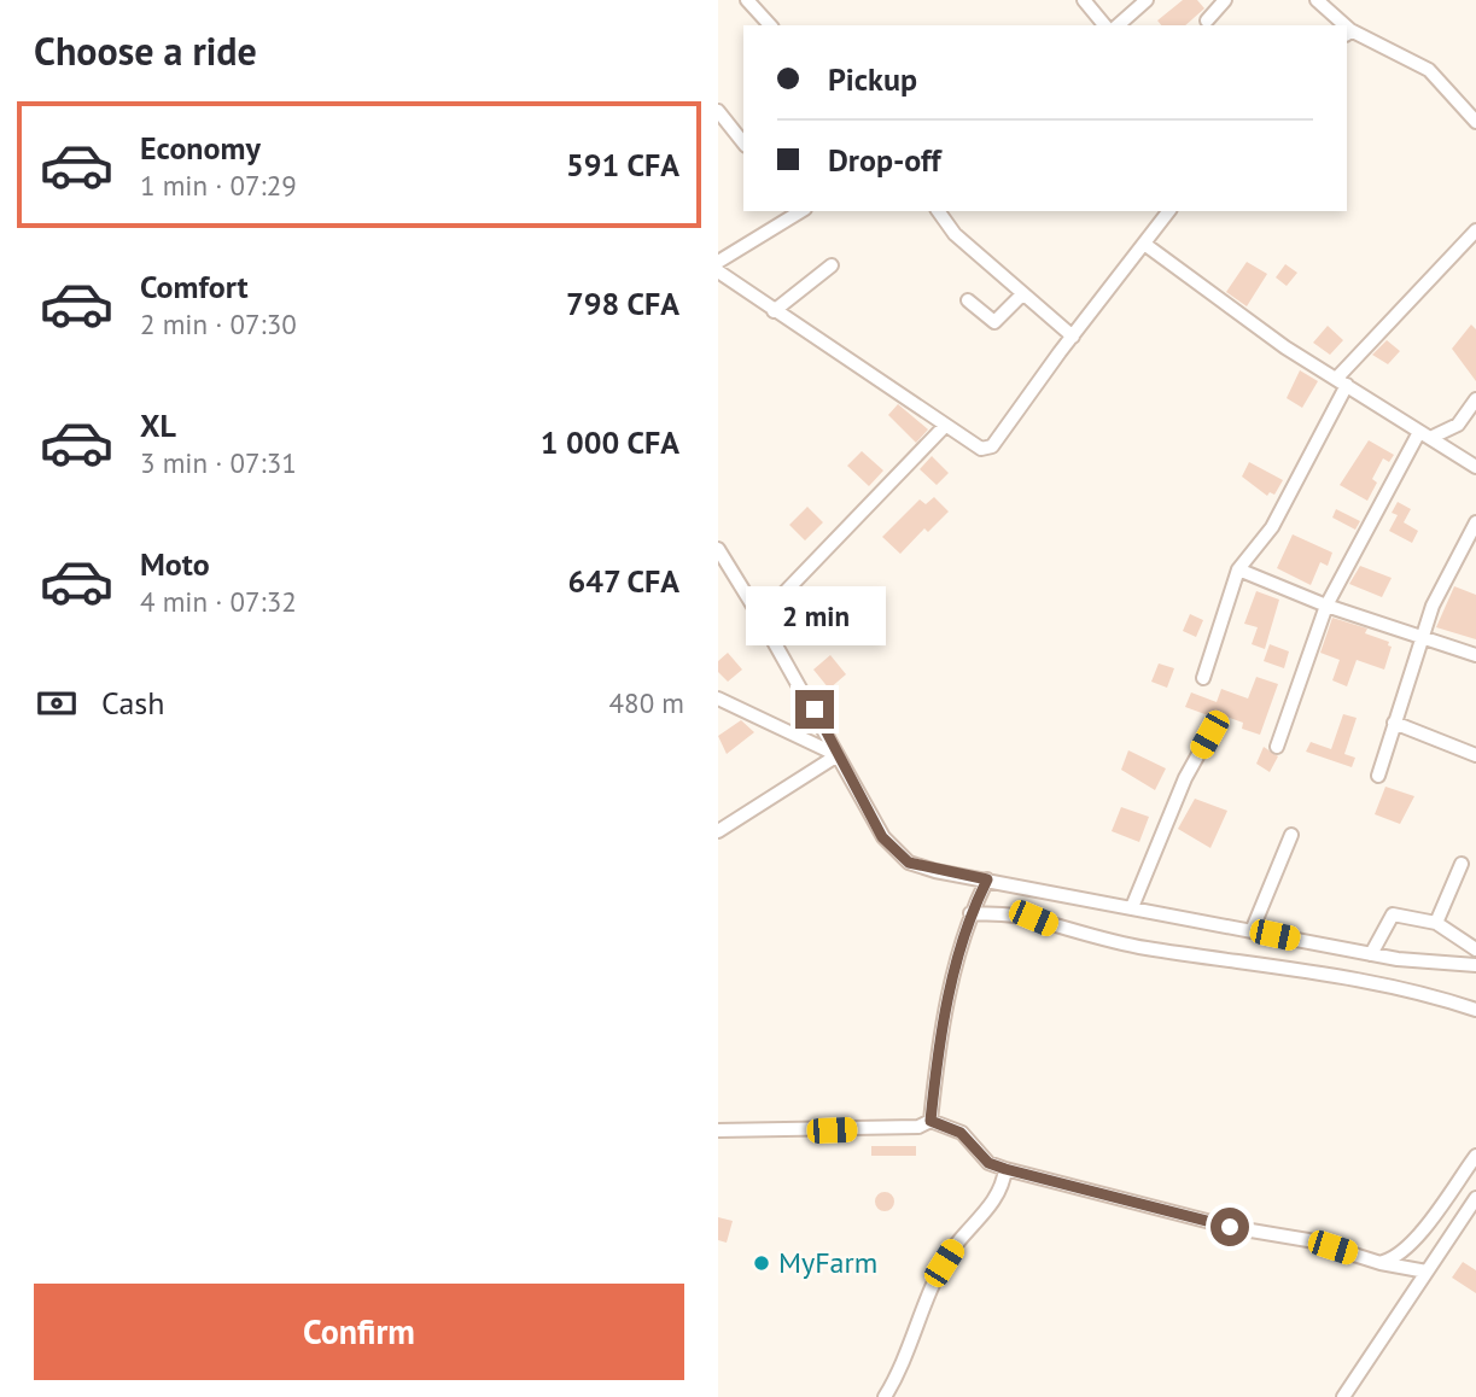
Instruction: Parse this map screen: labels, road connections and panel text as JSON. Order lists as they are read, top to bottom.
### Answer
{
  "places": ["MyFarm"],
  "page": {
    "heading": "Choose a ride",
    "banner": ["Pickup", "Drop-off"],
    "list": [
      {
        "name": "Economy",
        "note": "1 min · 07:29",
        "value": "591 CFA"
      },
      {
        "name": "Comfort",
        "note": "2 min · 07:30",
        "value": "798 CFA"
      },
      {
        "name": "XL",
        "note": "3 min · 07:31",
        "value": "1 000 CFA"
      },
      {
        "name": "Moto",
        "note": "4 min · 07:32",
        "value": "647 CFA"
      }
    ],
    "bubble": "2 min",
    "pay": ["Cash", "480 m"],
    "buttons": "Confirm"
  }
}
